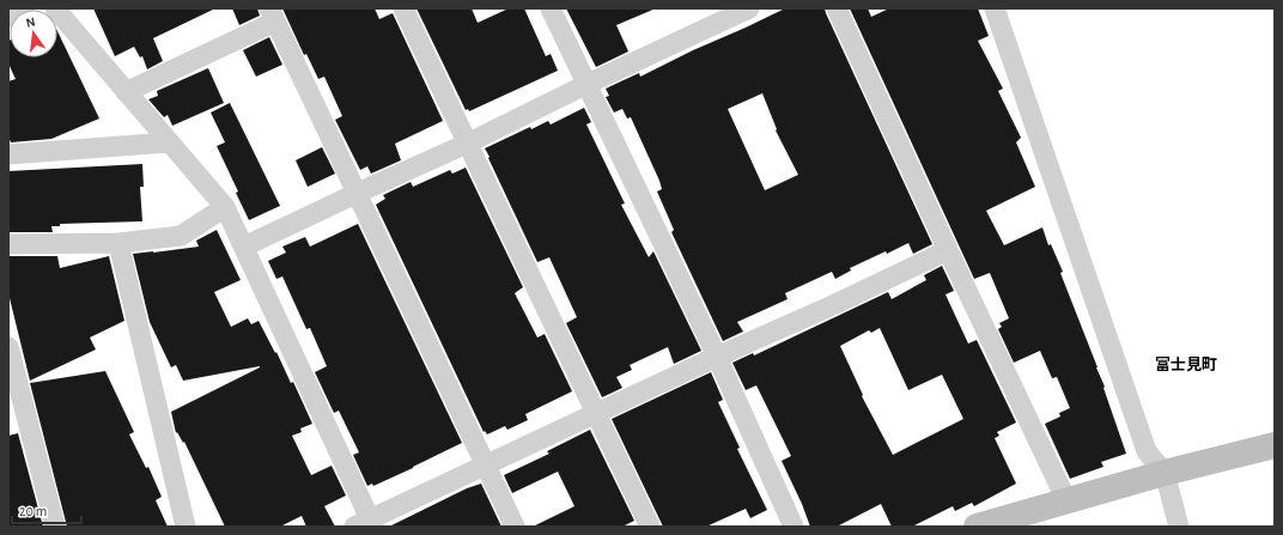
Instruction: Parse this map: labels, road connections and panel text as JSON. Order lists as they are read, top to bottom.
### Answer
{
  "districts": ["富士見町"],
  "scale_bar": "20 m",
  "north": "top"
}
